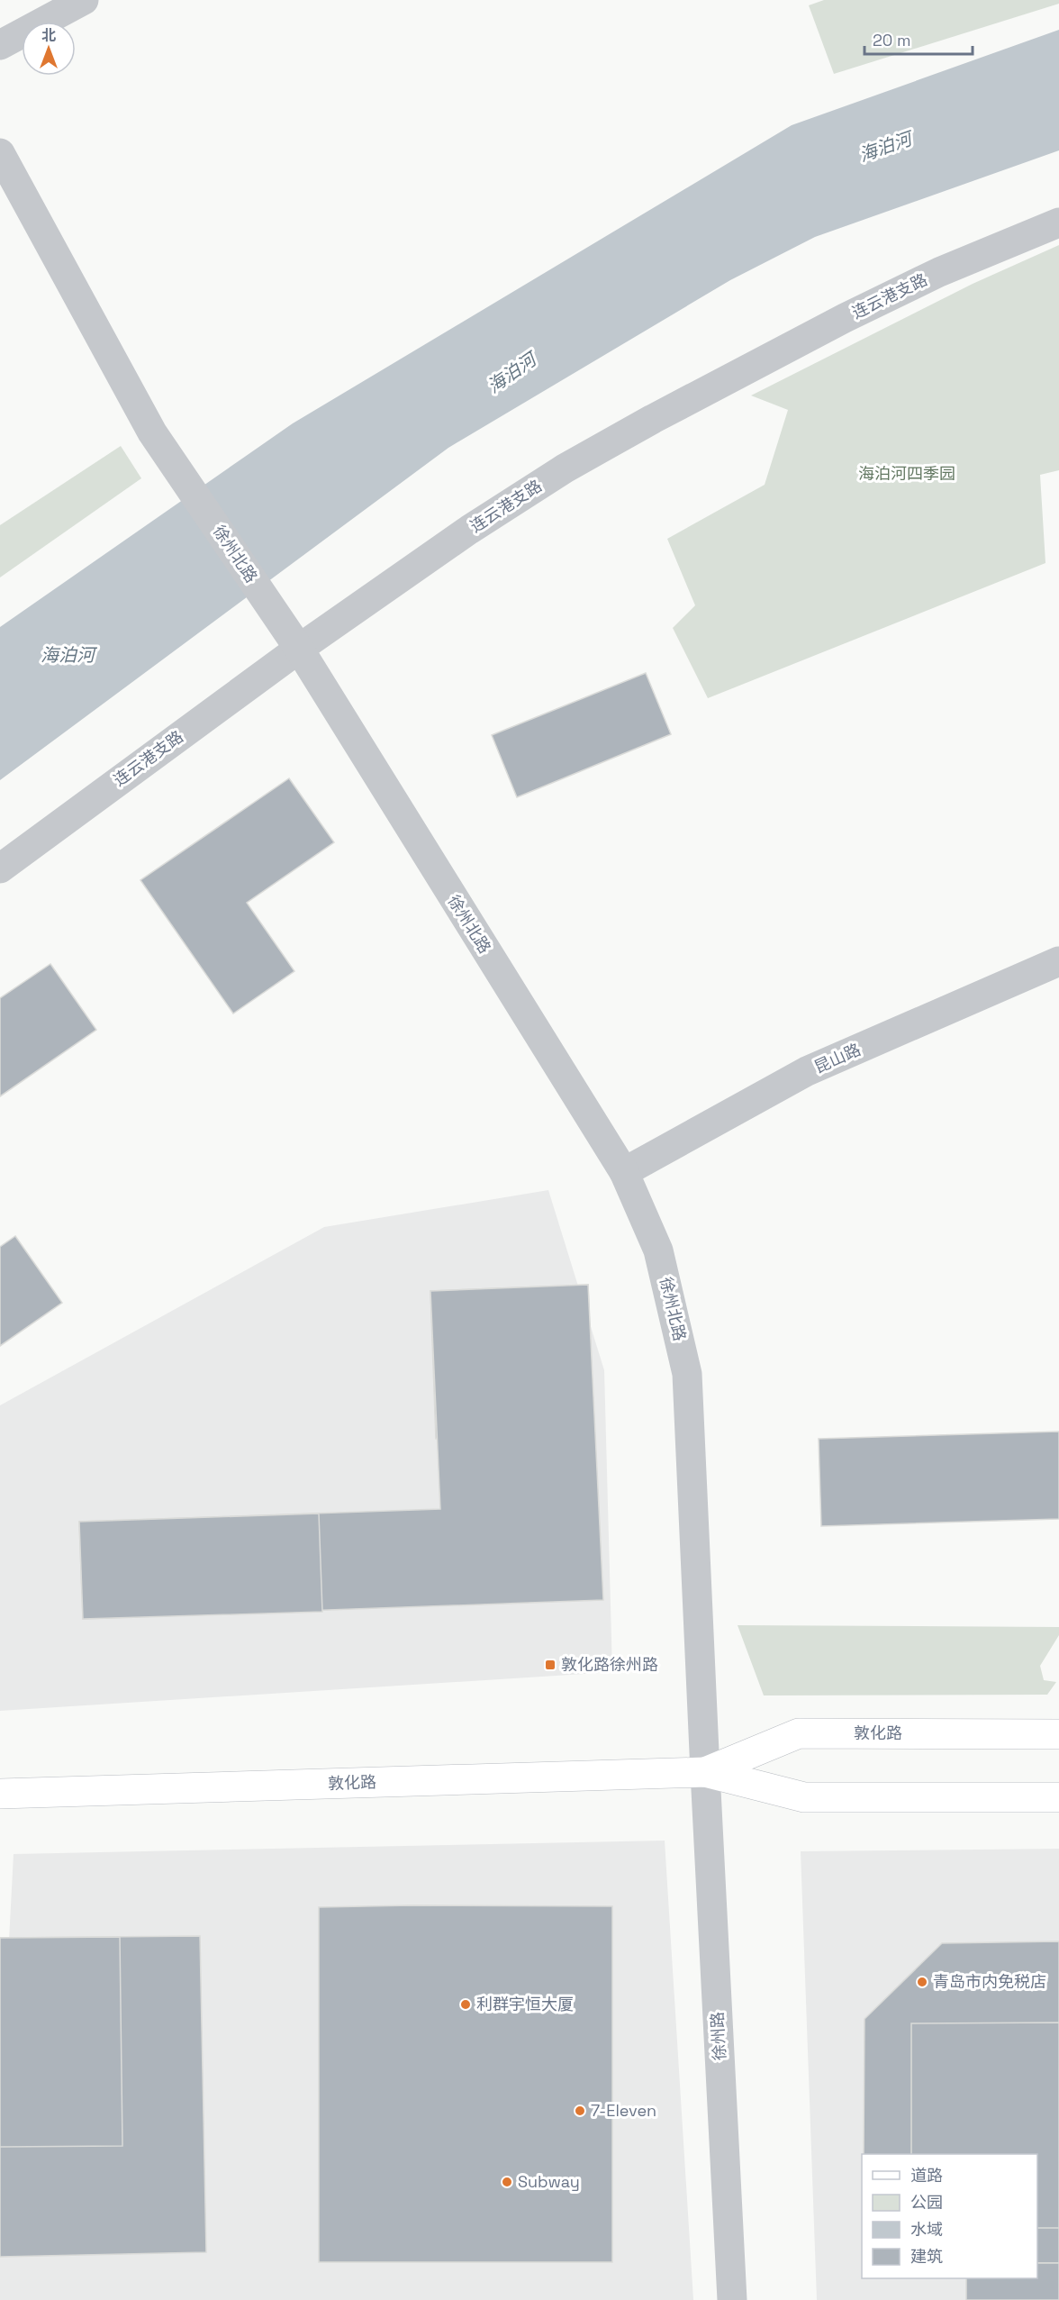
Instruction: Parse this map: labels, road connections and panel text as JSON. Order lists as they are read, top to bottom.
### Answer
{
  "streets": {
    "main road": ["敦化路"],
    "street": [
      "连云港支路",
      "徐州北路",
      "昆山路",
      "徐州路"
    ]
  },
  "crossings": [
    ["连云港支路", "徐州北路"],
    ["徐州北路", "昆山路"],
    ["徐州北路", "敦化路"],
    ["徐州北路", "徐州路"],
    ["敦化路", "徐州路"]
  ],
  "water": ["海泊河"],
  "parks": ["海泊河四季园"],
  "places": {
    "transit": ["敦化路徐州路"],
    "other": [
      "青岛市内免税店",
      "利群宇恒大厦",
      "7-Eleven",
      "Subway"
    ]
  },
  "legend": [
    "道路",
    "公园",
    "水域",
    "建筑"
  ],
  "scale_bar": "20 m",
  "north": "top"
}
